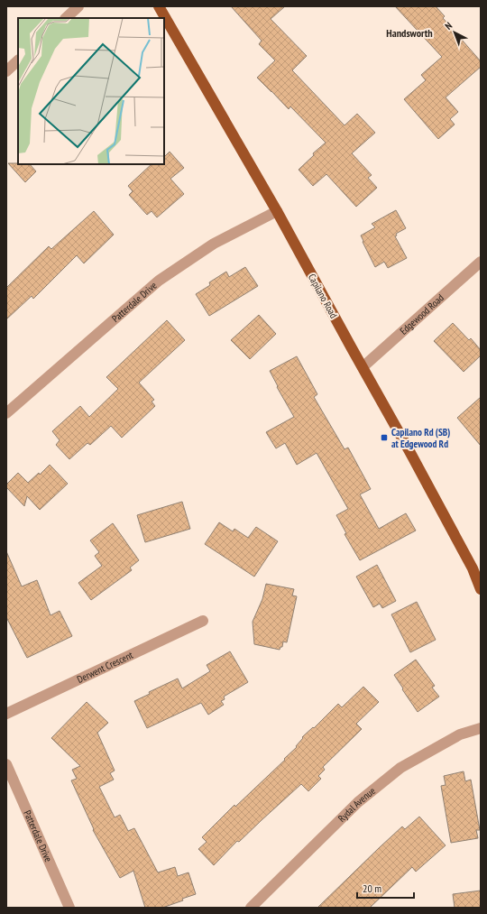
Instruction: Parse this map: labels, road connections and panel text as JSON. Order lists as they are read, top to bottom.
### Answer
{
  "streets": {
    "main road": ["Capilano Road"],
    "street": [
      "Patterdale Drive",
      "Edgewood Road",
      "Derwent Crescent",
      "Rydal Avenue"
    ]
  },
  "crossings": [
    ["Capilano Road", "Patterdale Drive"],
    ["Capilano Road", "Edgewood Road"]
  ],
  "districts": ["Handsworth"],
  "places": {
    "transit": ["Capilano Rd (SB) at Edgewood Rd"]
  },
  "scale_bar": "20 m",
  "north": "top left"
}
